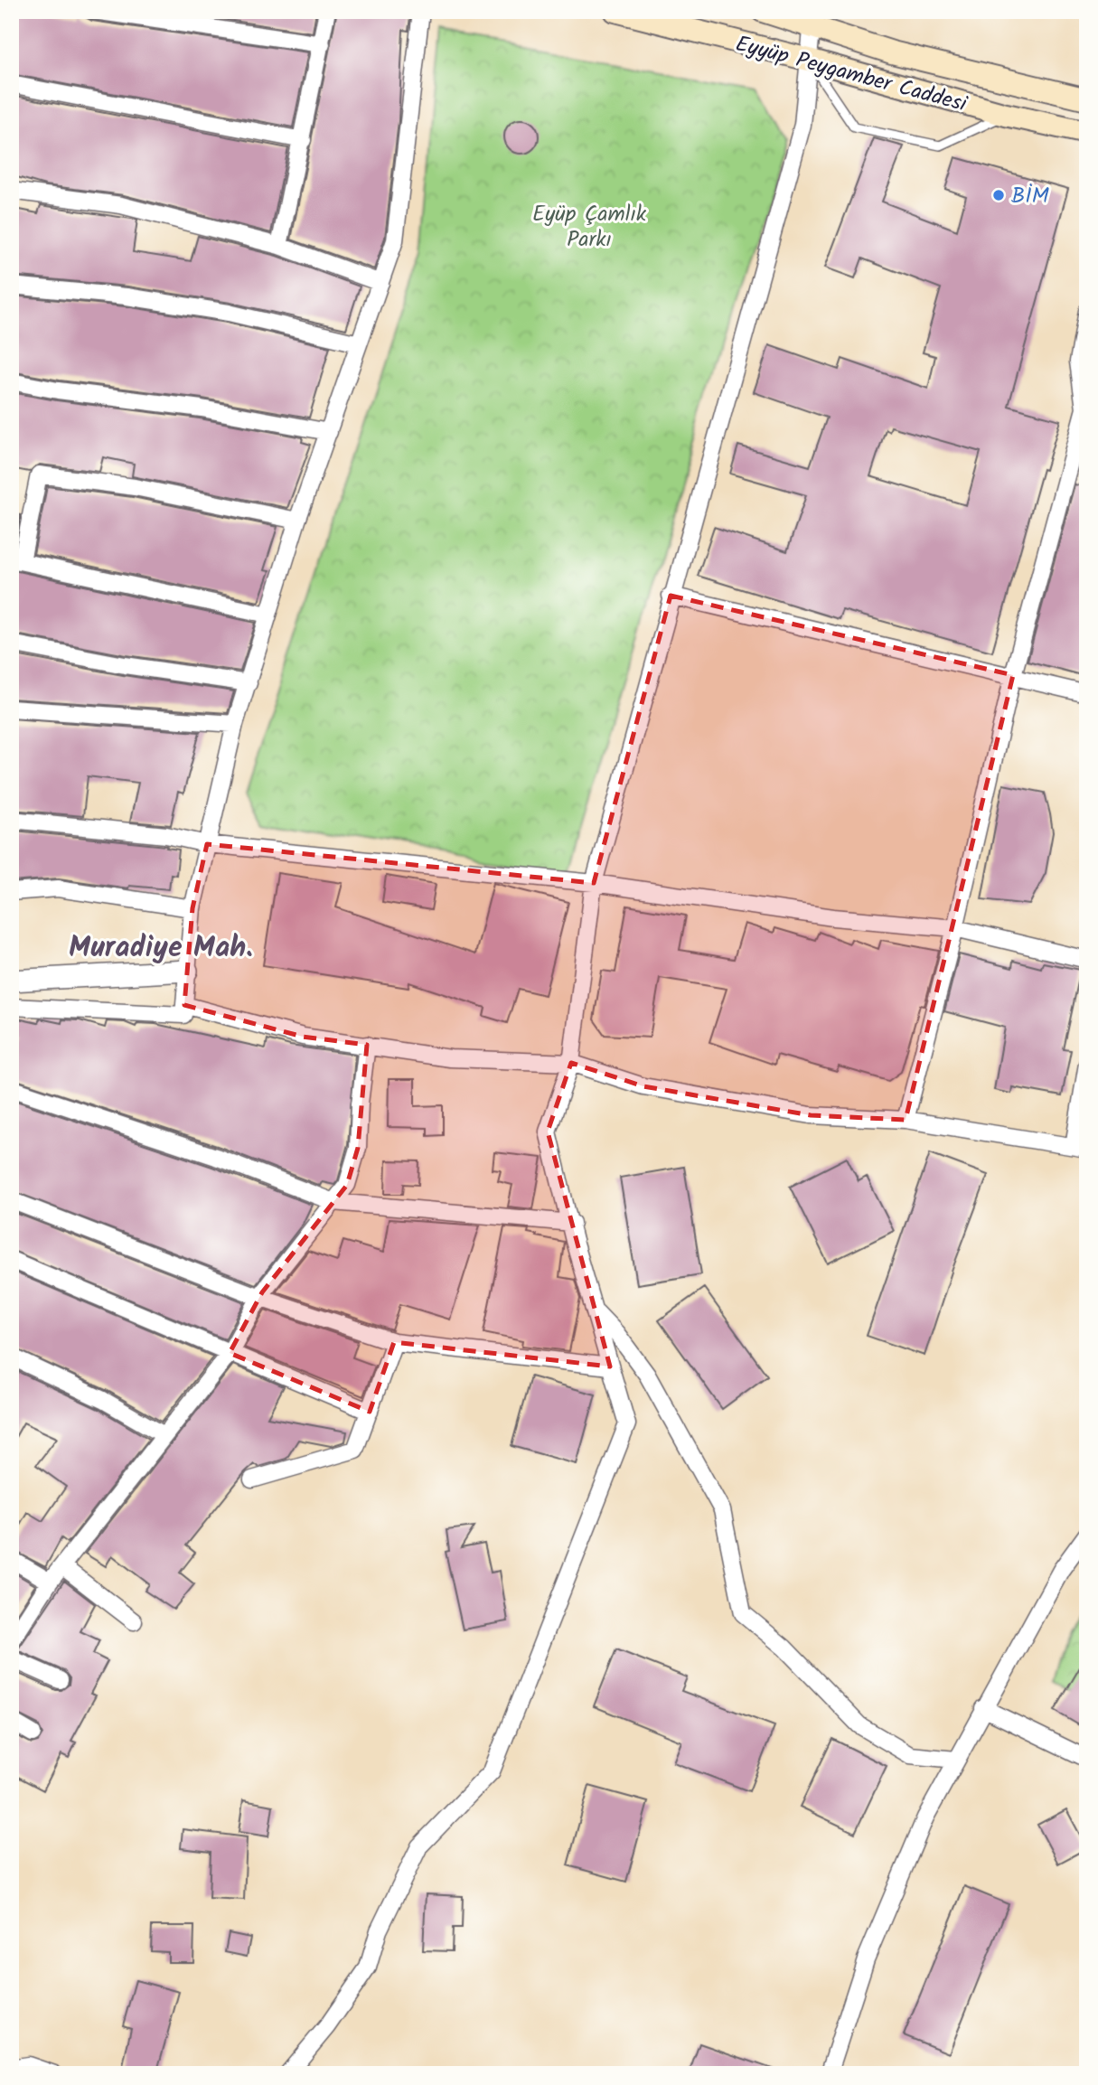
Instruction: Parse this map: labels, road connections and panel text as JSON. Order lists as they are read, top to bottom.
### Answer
{
  "streets": {
    "main road": ["Eyyüp Peygamber Caddesi"]
  },
  "districts": ["Muradiye Mah."],
  "parks": ["Eyüp Çamlık Parkı"],
  "places": ["BİM"]
}
